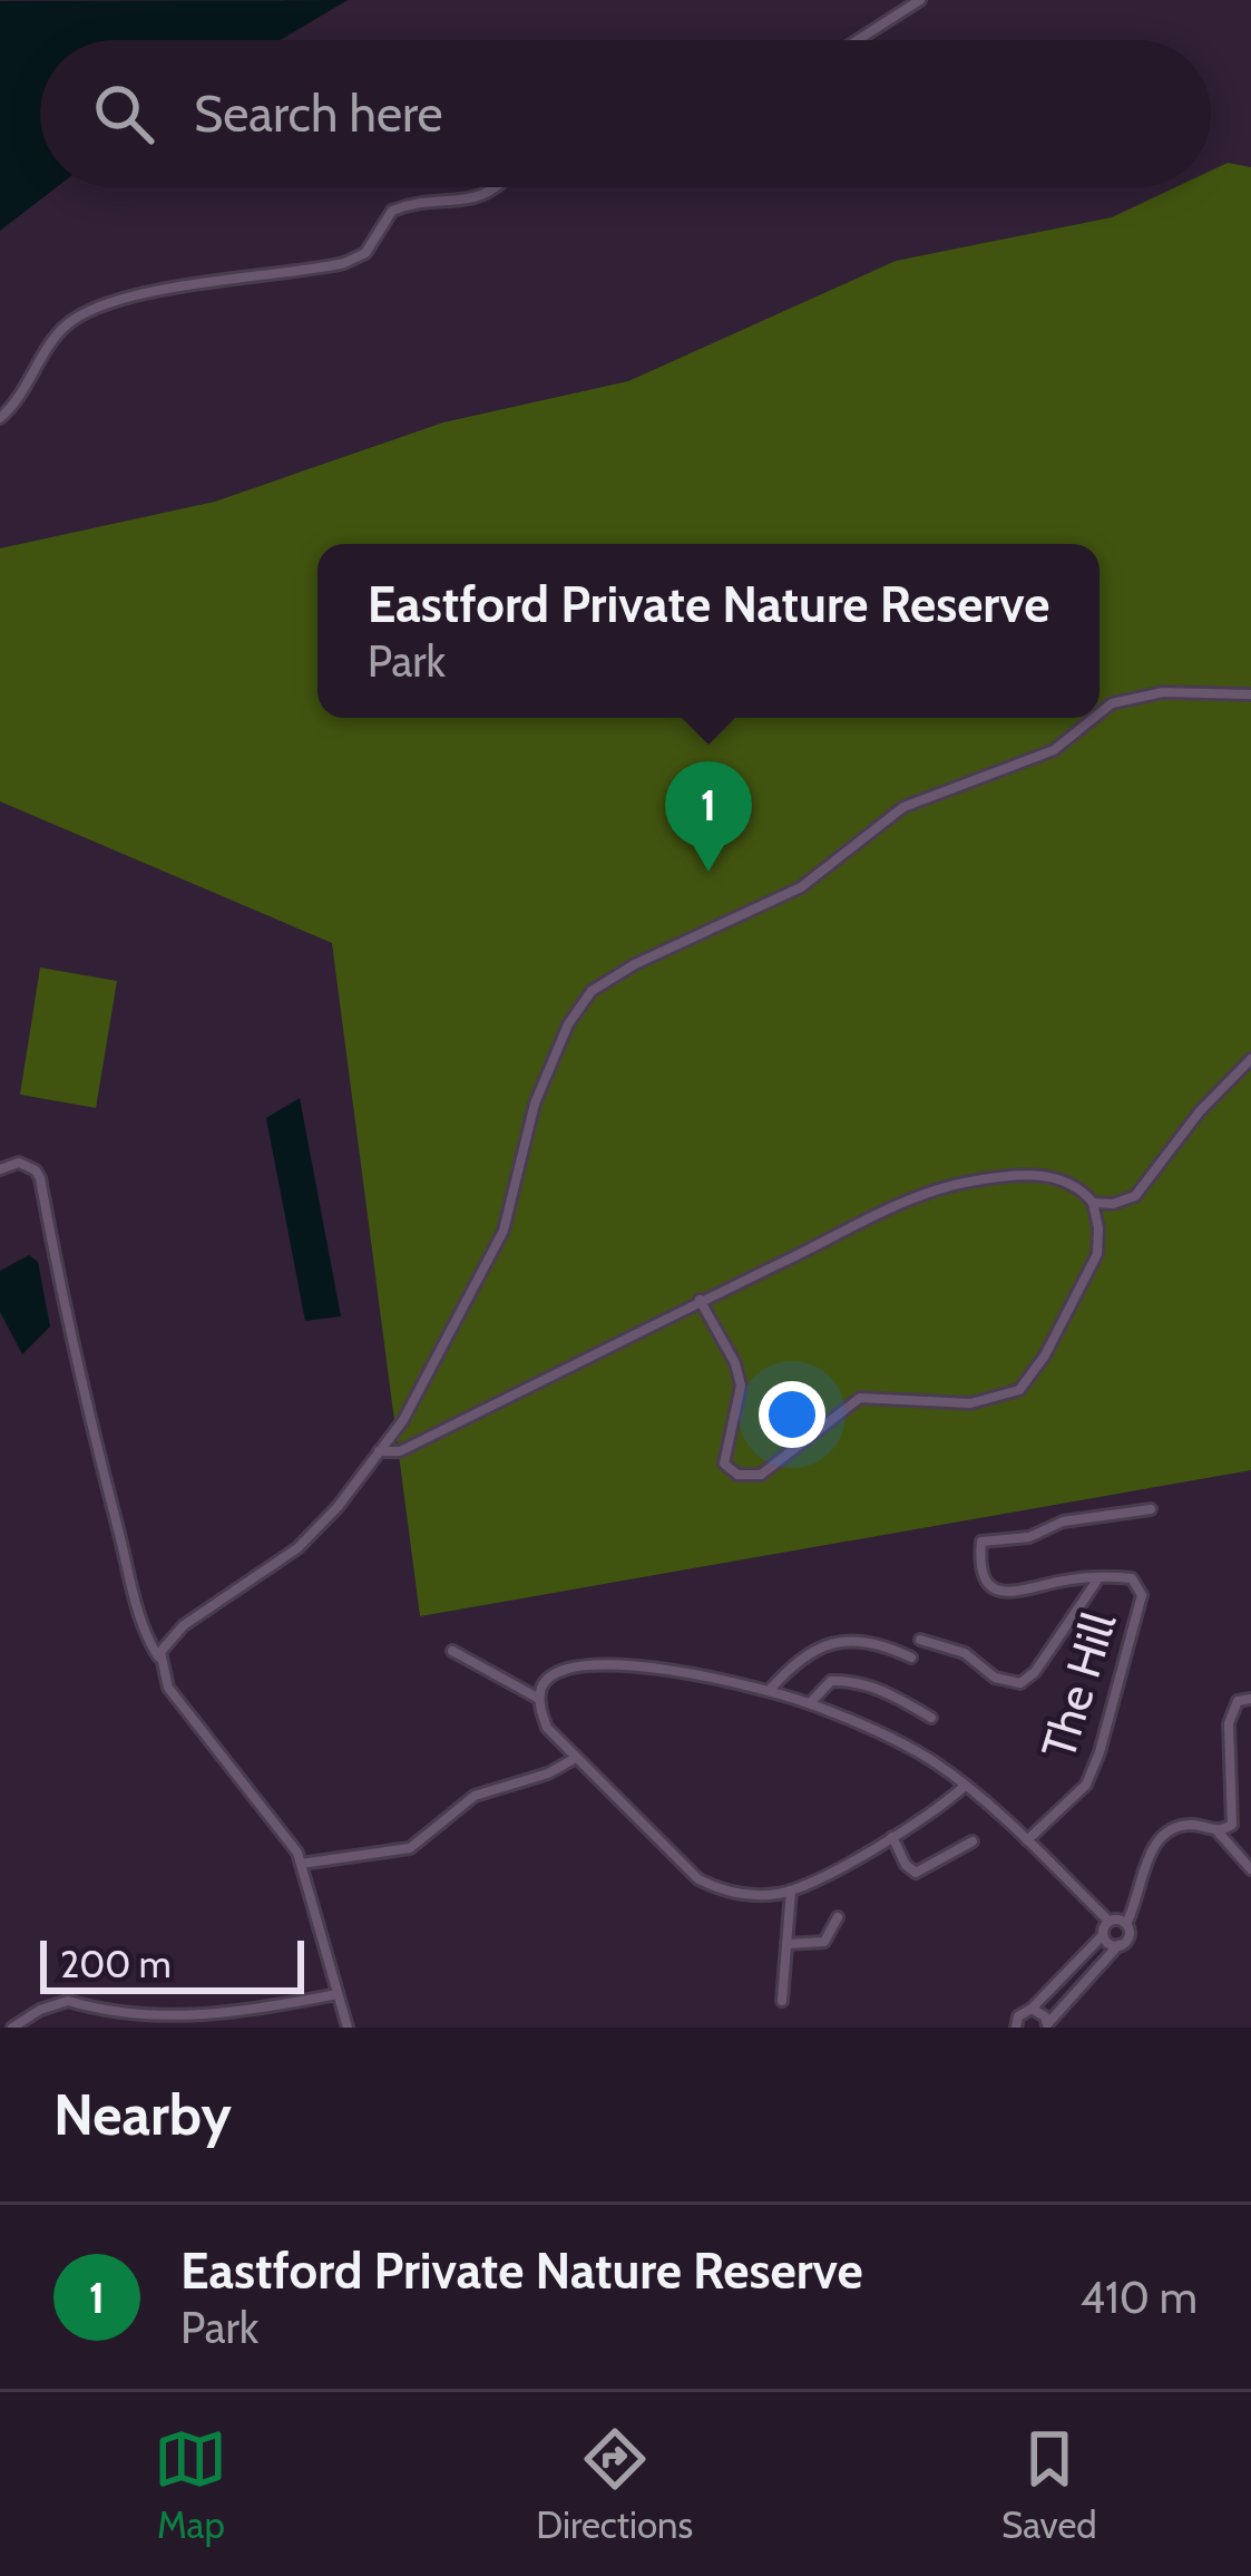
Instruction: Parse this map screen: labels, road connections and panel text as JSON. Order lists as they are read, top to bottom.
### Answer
{
  "streets": {
    "street": ["The Hill"]
  },
  "scale_bar": "200 m",
  "page": {
    "search": "Search here",
    "popup": ["Eastford Private Nature Reserve", "Park"],
    "pins": "1",
    "scale": "200 m",
    "heading": "Nearby",
    "list": [
      {
        "mark": "1",
        "name": "Eastford Private Nature Reserve",
        "note": "Park",
        "value": "410 m"
      }
    ],
    "nav": ["Map", "Directions", "Saved"]
  }
}
